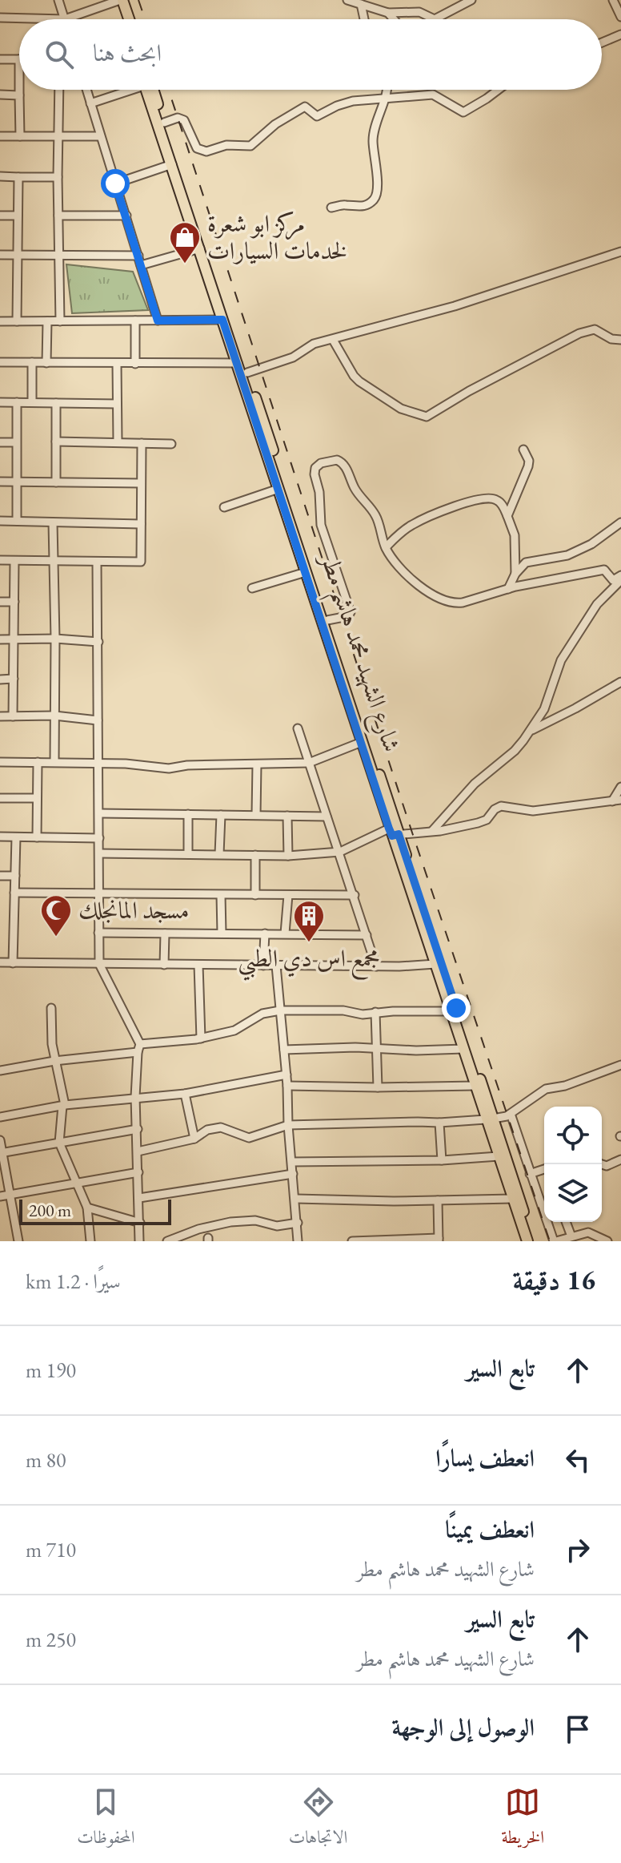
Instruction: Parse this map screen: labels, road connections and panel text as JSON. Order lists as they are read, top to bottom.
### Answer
{
  "streets": {
    "main road": ["شارع الشهيد محمد هاشم مطر"]
  },
  "places": {
    "shop": ["مركز ابو شعرة لخدمات السيارات"],
    "mosque": ["مسجد المانجلك"],
    "building": ["مجمع اس دي الطبي"]
  },
  "scale_bar": "200 m",
  "page": {
    "search": "ابحث هنا",
    "scale": "200 m",
    "heading": ["16 دقيقة", "سيرًا · 1.2 km"],
    "list": [
      ["تابع السير", "190 m"],
      ["انعطف يسارًا", "80 m"],
      ["انعطف يمينًا", "شارع الشهيد محمد هاشم مطر", "710 m"],
      ["تابع السير", "شارع الشهيد محمد هاشم مطر", "250 m"],
      "الوصول إلى الوجهة"
    ],
    "nav": ["الخريطة", "الاتجاهات", "المحفوظات"]
  }
}
